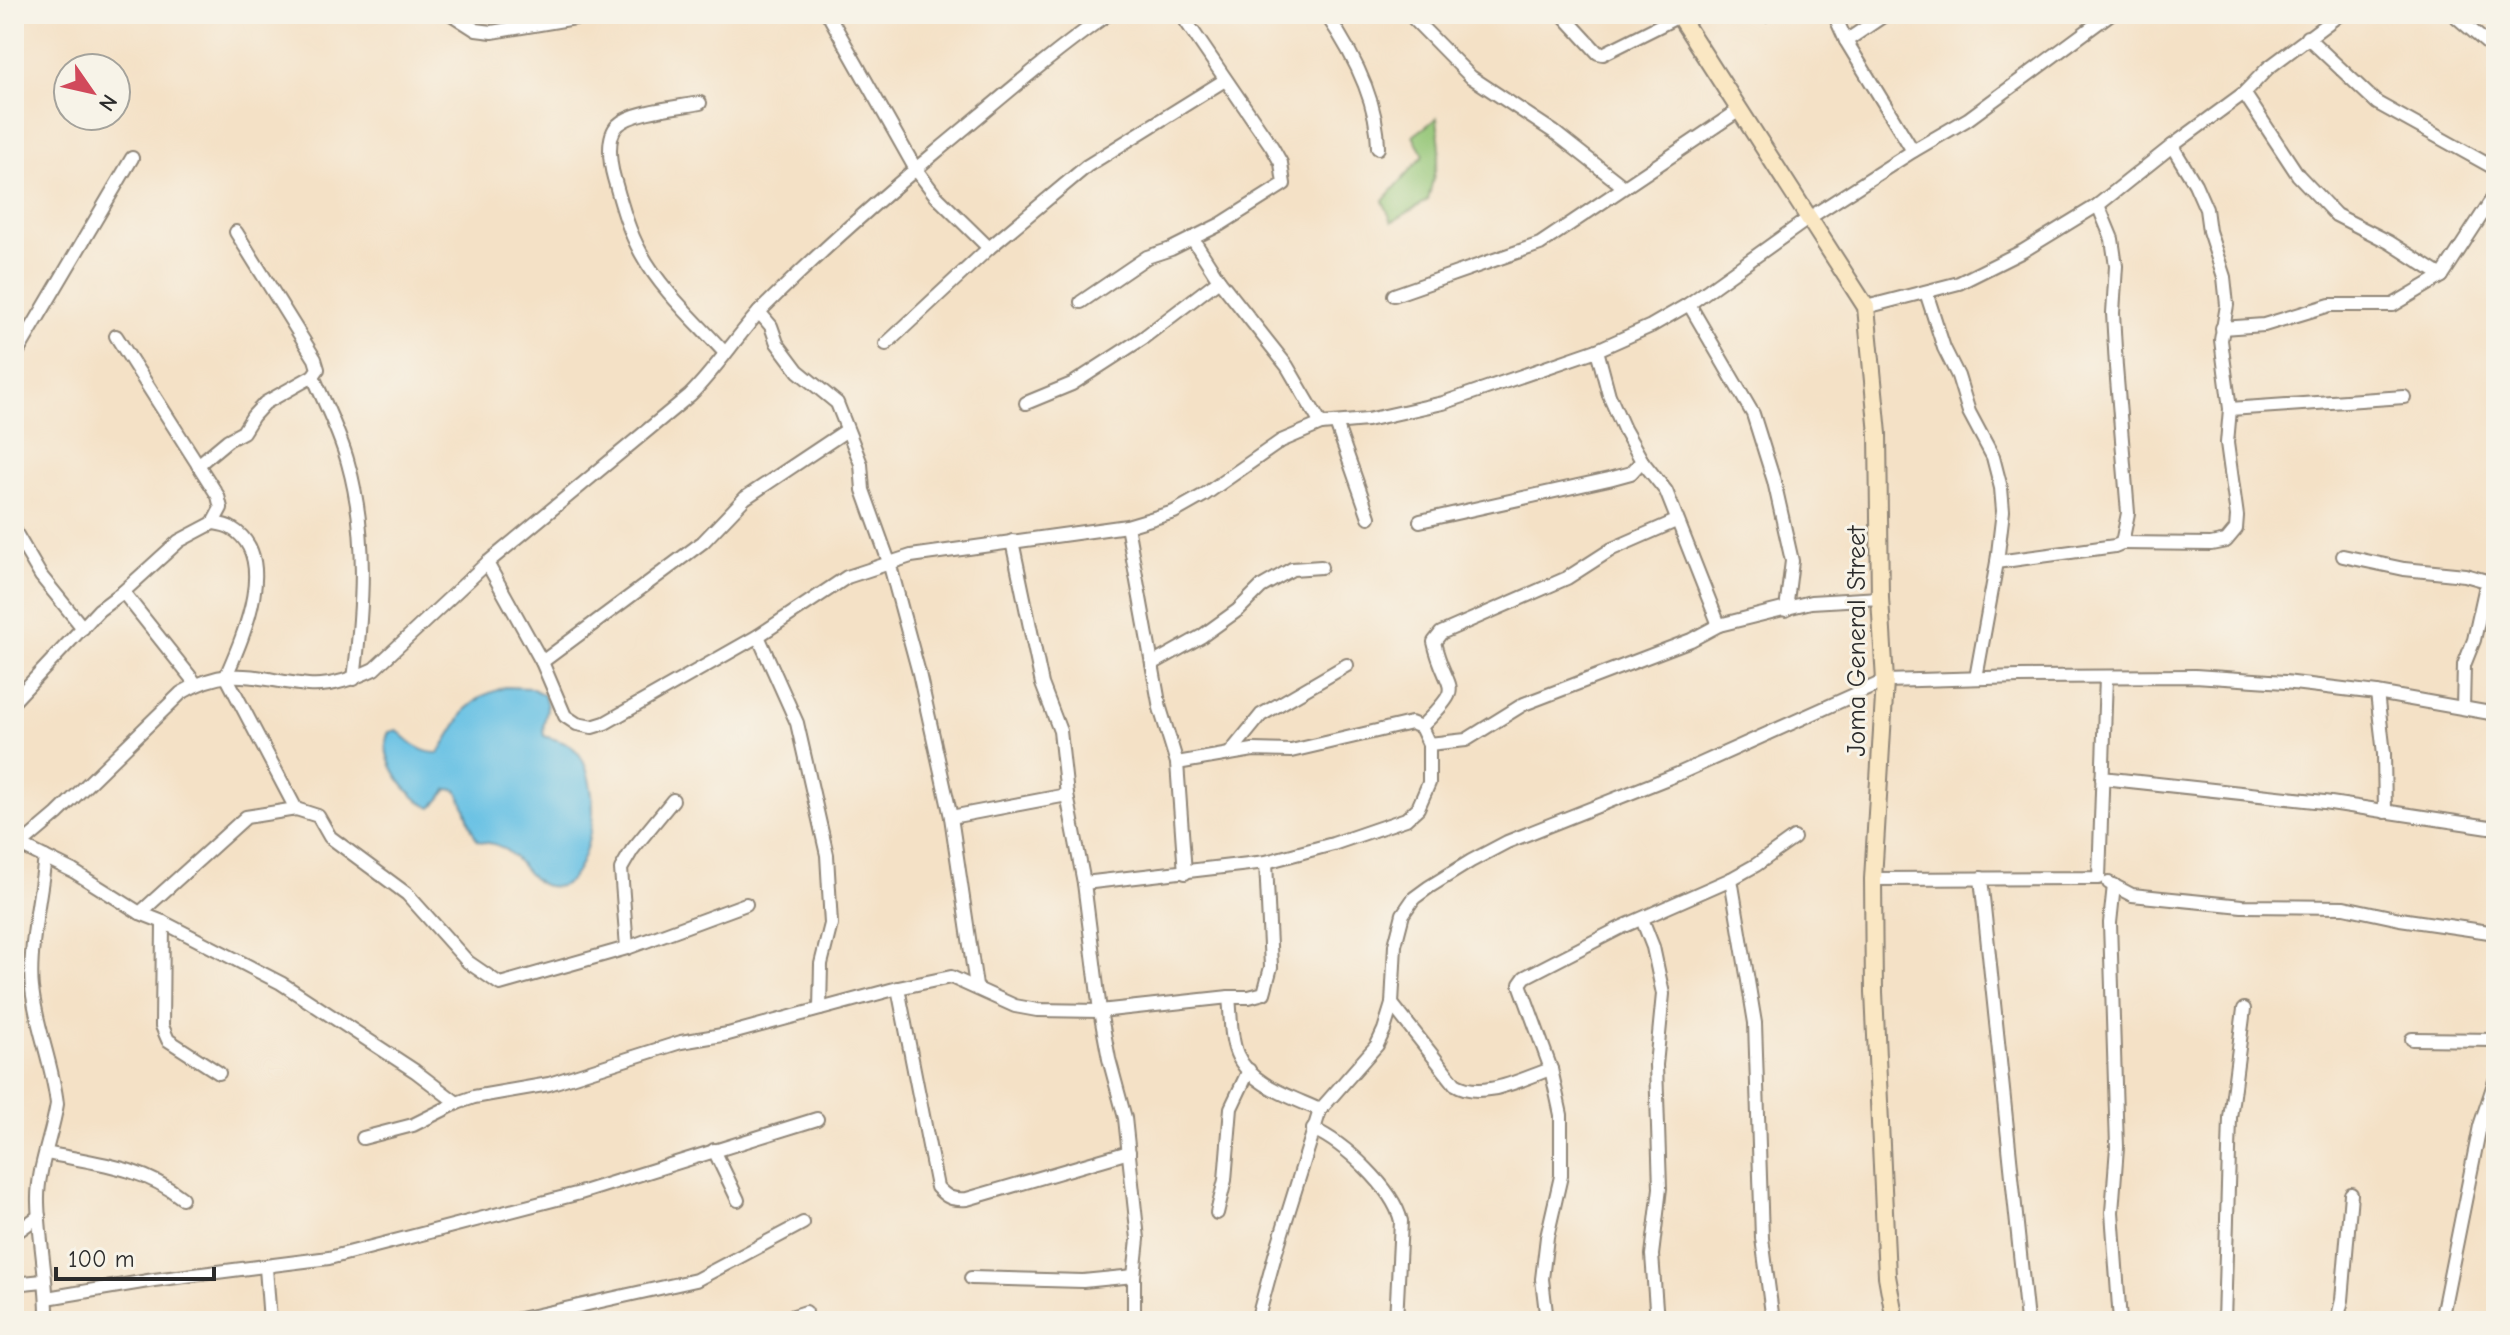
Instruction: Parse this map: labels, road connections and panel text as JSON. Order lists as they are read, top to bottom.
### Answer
{
  "streets": {
    "street": ["Joma General Street"]
  },
  "scale_bar": "100 m",
  "north": "bottom right"
}
